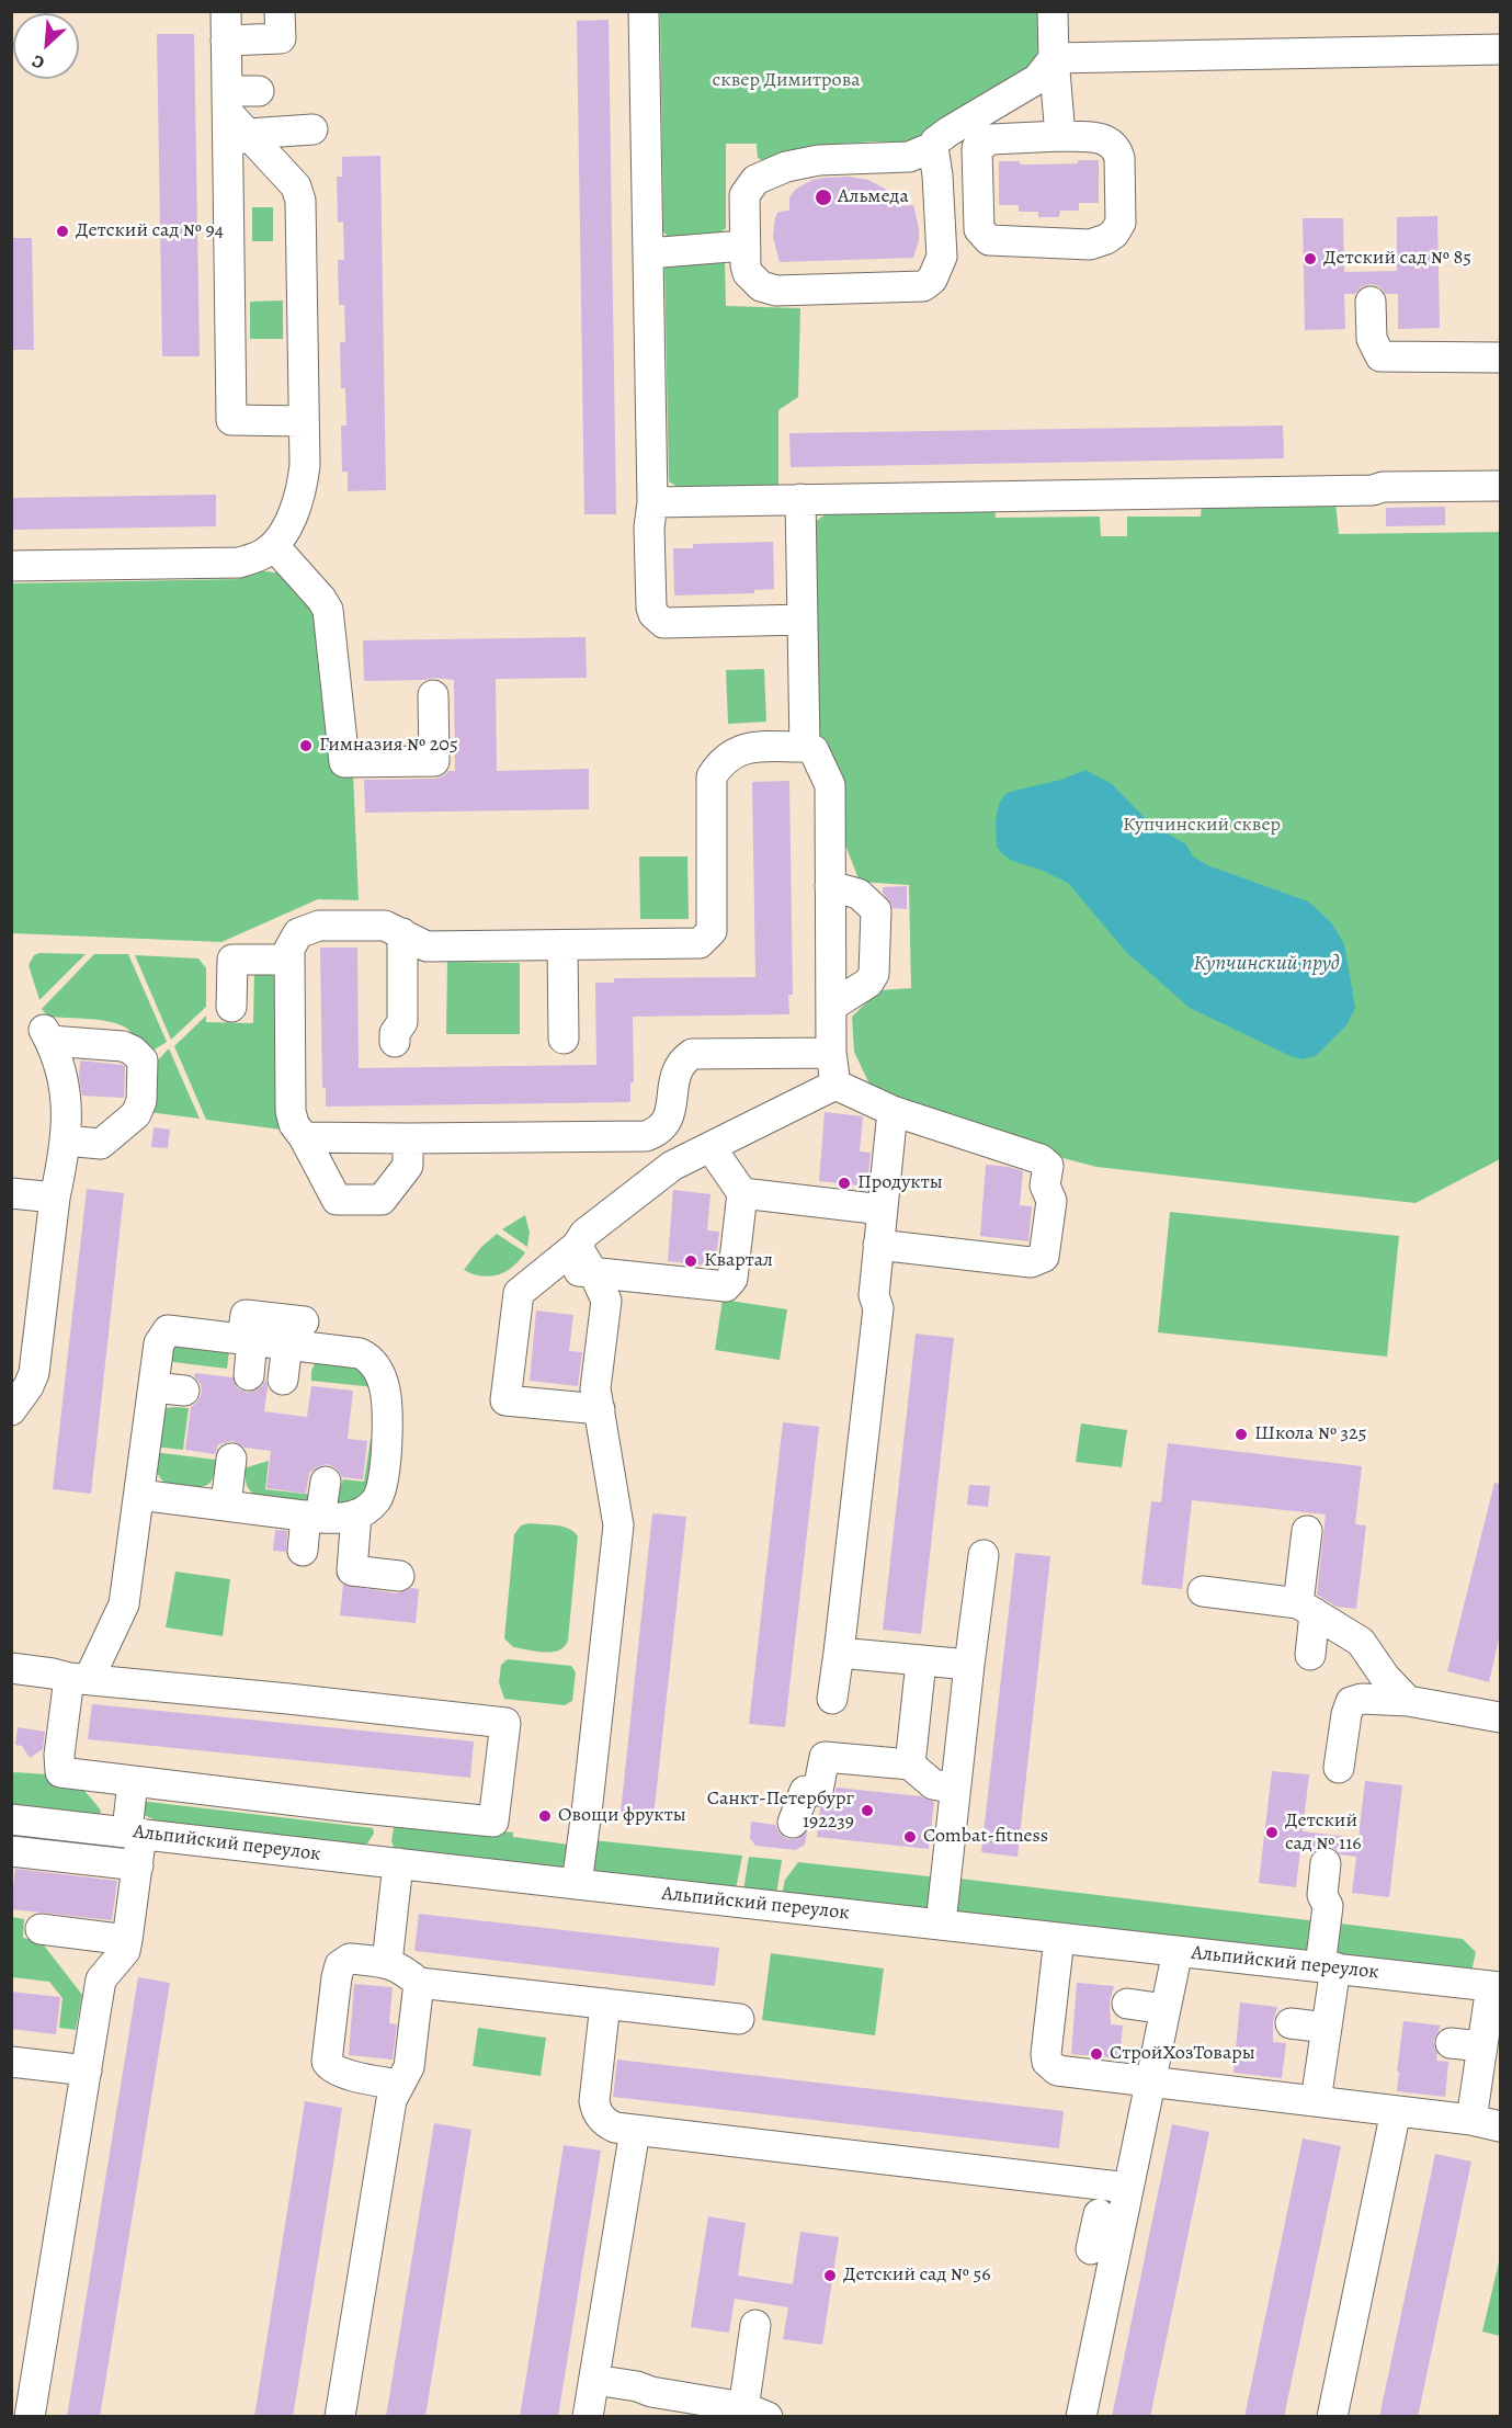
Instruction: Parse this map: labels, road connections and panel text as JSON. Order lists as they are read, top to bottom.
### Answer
{
  "streets": {
    "street": ["Альпийский переулок"]
  },
  "water": ["Купчинский пруд"],
  "parks": ["сквер Димитрова", "Купчинский сквер"],
  "places": [
    "Альмеда",
    "Детский сад № 94",
    "Детский сад № 85",
    "Гимназия № 205",
    "Продукты",
    "Квартал",
    "Школа № 325",
    "Санкт-Петербург 192239",
    "Овощи фрукты",
    "Детский сад № 116",
    "Combat-fitness",
    "СтройХозТовары",
    "Детский сад № 56"
  ],
  "north": "bottom left"
}
